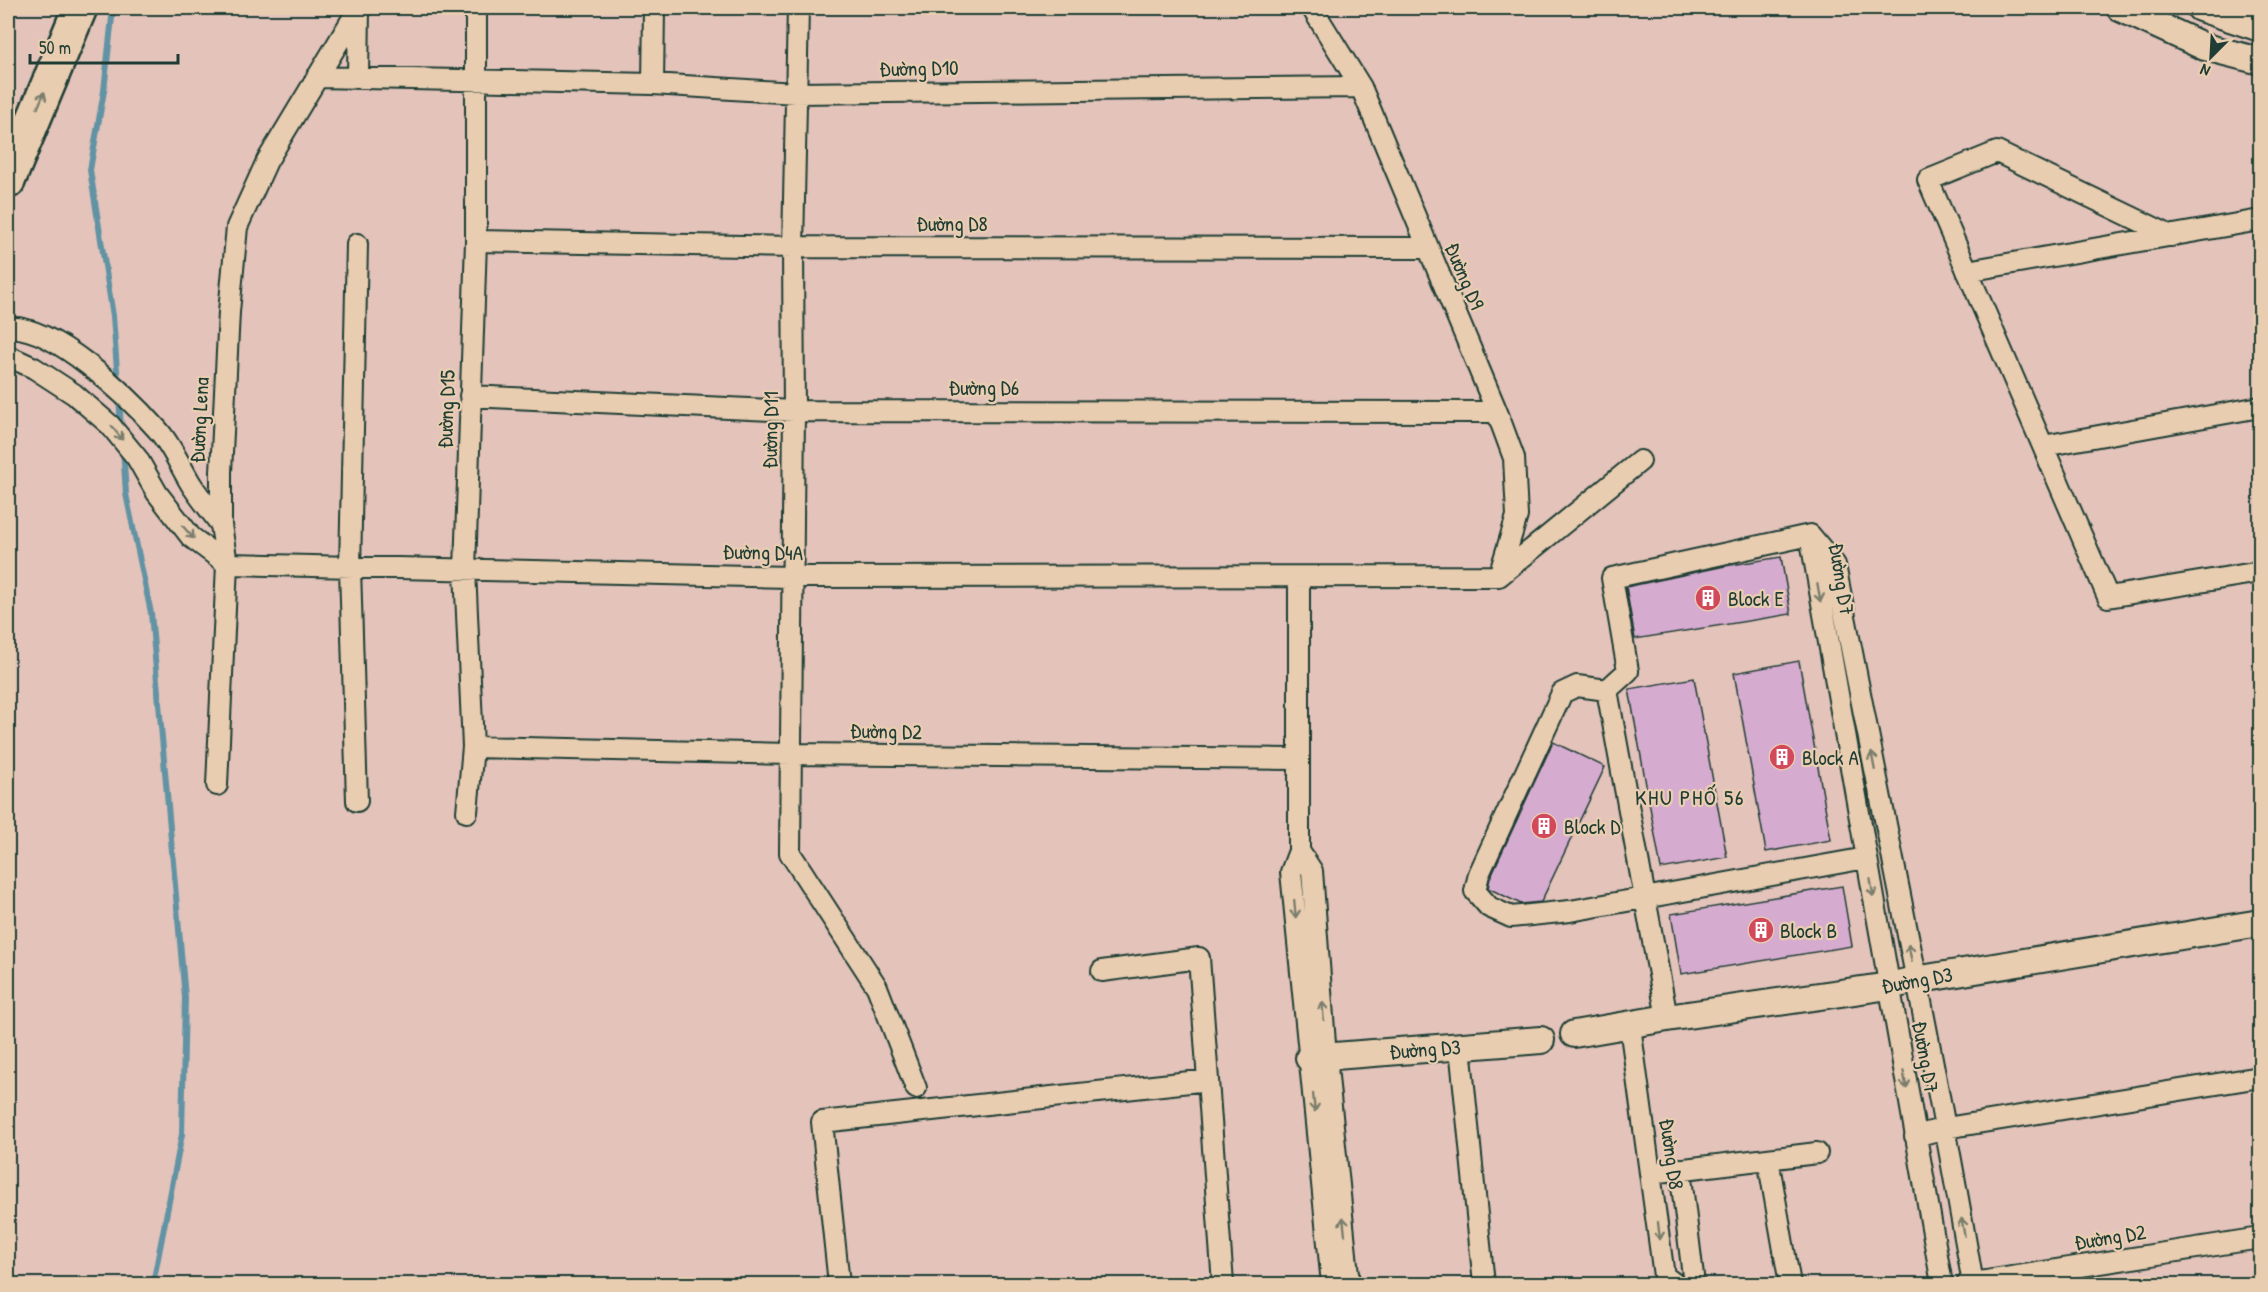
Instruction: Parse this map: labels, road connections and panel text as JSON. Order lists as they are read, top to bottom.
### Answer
{
  "streets": {
    "street": [
      "Đường D10",
      "Đường D8",
      "Đường D9",
      "Đường D6",
      "Đường D15",
      "Đường Lena",
      "Đường D11",
      "Đường D4A",
      "Đường D7",
      "Đường D2",
      "Đường D3"
    ]
  },
  "crossings": [
    ["Đường D10", "Đường D9"],
    ["Đường D10", "Đường D15"],
    ["Đường D10", "Đường Lena"],
    ["Đường D10", "Đường D11"],
    ["Đường D8", "Đường D9"],
    ["Đường D8", "Đường D15"],
    ["Đường D8", "Đường D11"],
    ["Đường D8", "Đường D3"],
    ["Đường D9", "Đường D6"],
    ["Đường D9", "Đường D4A"],
    ["Đường D6", "Đường D15"],
    ["Đường D6", "Đường D11"],
    ["Đường D15", "Đường D4A"],
    ["Đường D15", "Đường D2"],
    ["Đường Lena", "Đường D4A"],
    ["Đường D11", "Đường D4A"],
    ["Đường D11", "Đường D2"],
    ["Đường D7", "Đường D2"],
    ["Đường D7", "Đường D3"]
  ],
  "districts": ["KHU PHỐ 56"],
  "places": {
    "building": [
      "Block E",
      "Block A",
      "Block D",
      "Block B"
    ]
  },
  "scale_bar": "50 m",
  "north": "bottom left"
}
